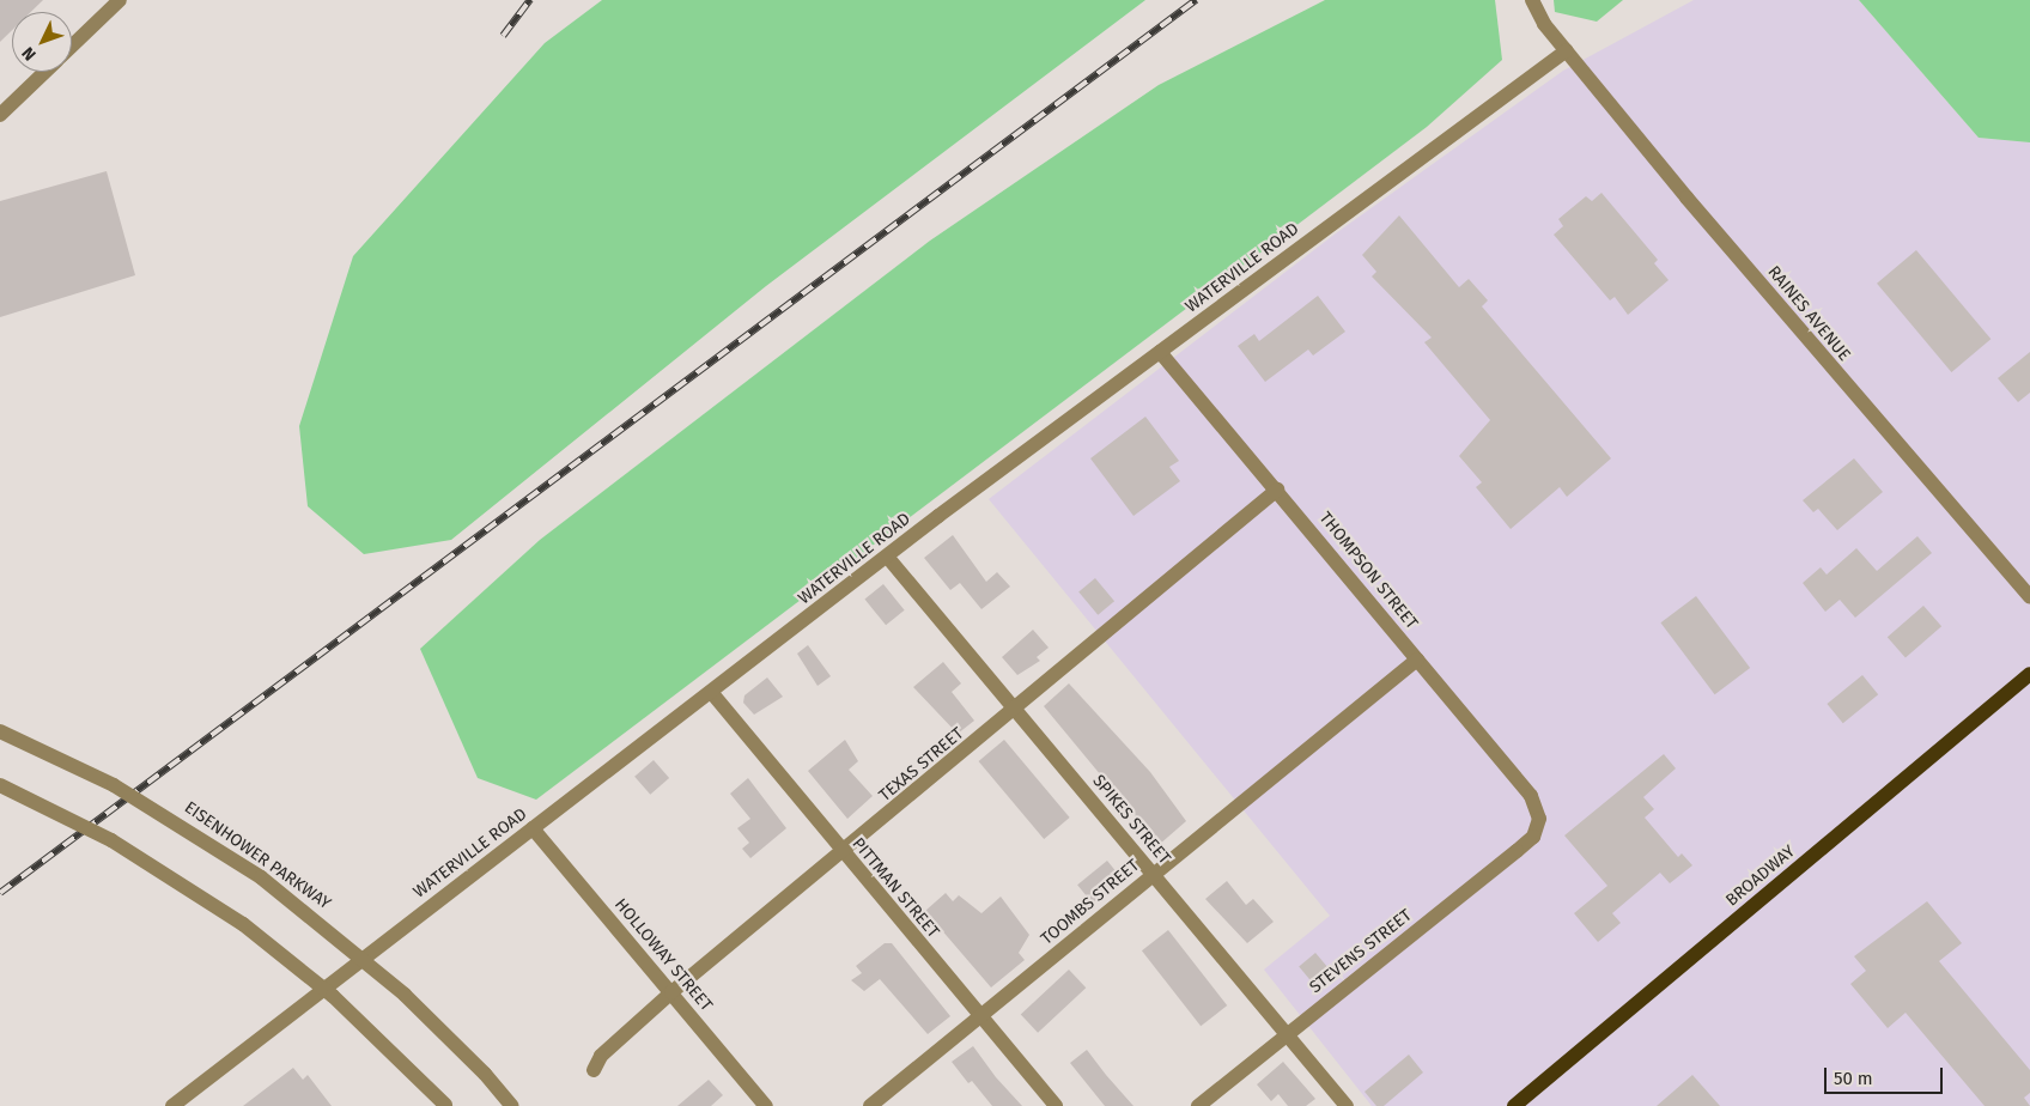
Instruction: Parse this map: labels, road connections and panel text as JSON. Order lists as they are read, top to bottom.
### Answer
{
  "streets": {
    "main road": ["BROADWAY"],
    "street": [
      "WATERVILLE ROAD",
      "RAINES AVENUE",
      "THOMPSON STREET",
      "TEXAS STREET",
      "SPIKES STREET",
      "EISENHOWER PARKWAY",
      "PITTMAN STREET",
      "TOOMBS STREET",
      "STEVENS STREET",
      "HOLLOWAY STREET"
    ]
  },
  "crossings": [
    ["WATERVILLE ROAD", "RAINES AVENUE"],
    ["WATERVILLE ROAD", "THOMPSON STREET"],
    ["WATERVILLE ROAD", "SPIKES STREET"],
    ["WATERVILLE ROAD", "PITTMAN STREET"],
    ["WATERVILLE ROAD", "HOLLOWAY STREET"],
    ["THOMPSON STREET", "TEXAS STREET"],
    ["THOMPSON STREET", "TOOMBS STREET"],
    ["THOMPSON STREET", "STEVENS STREET"],
    ["TEXAS STREET", "SPIKES STREET"],
    ["TEXAS STREET", "PITTMAN STREET"],
    ["TEXAS STREET", "HOLLOWAY STREET"],
    ["SPIKES STREET", "TOOMBS STREET"],
    ["SPIKES STREET", "STEVENS STREET"],
    ["PITTMAN STREET", "TOOMBS STREET"]
  ],
  "scale_bar": "50 m",
  "north": "bottom left"
}
